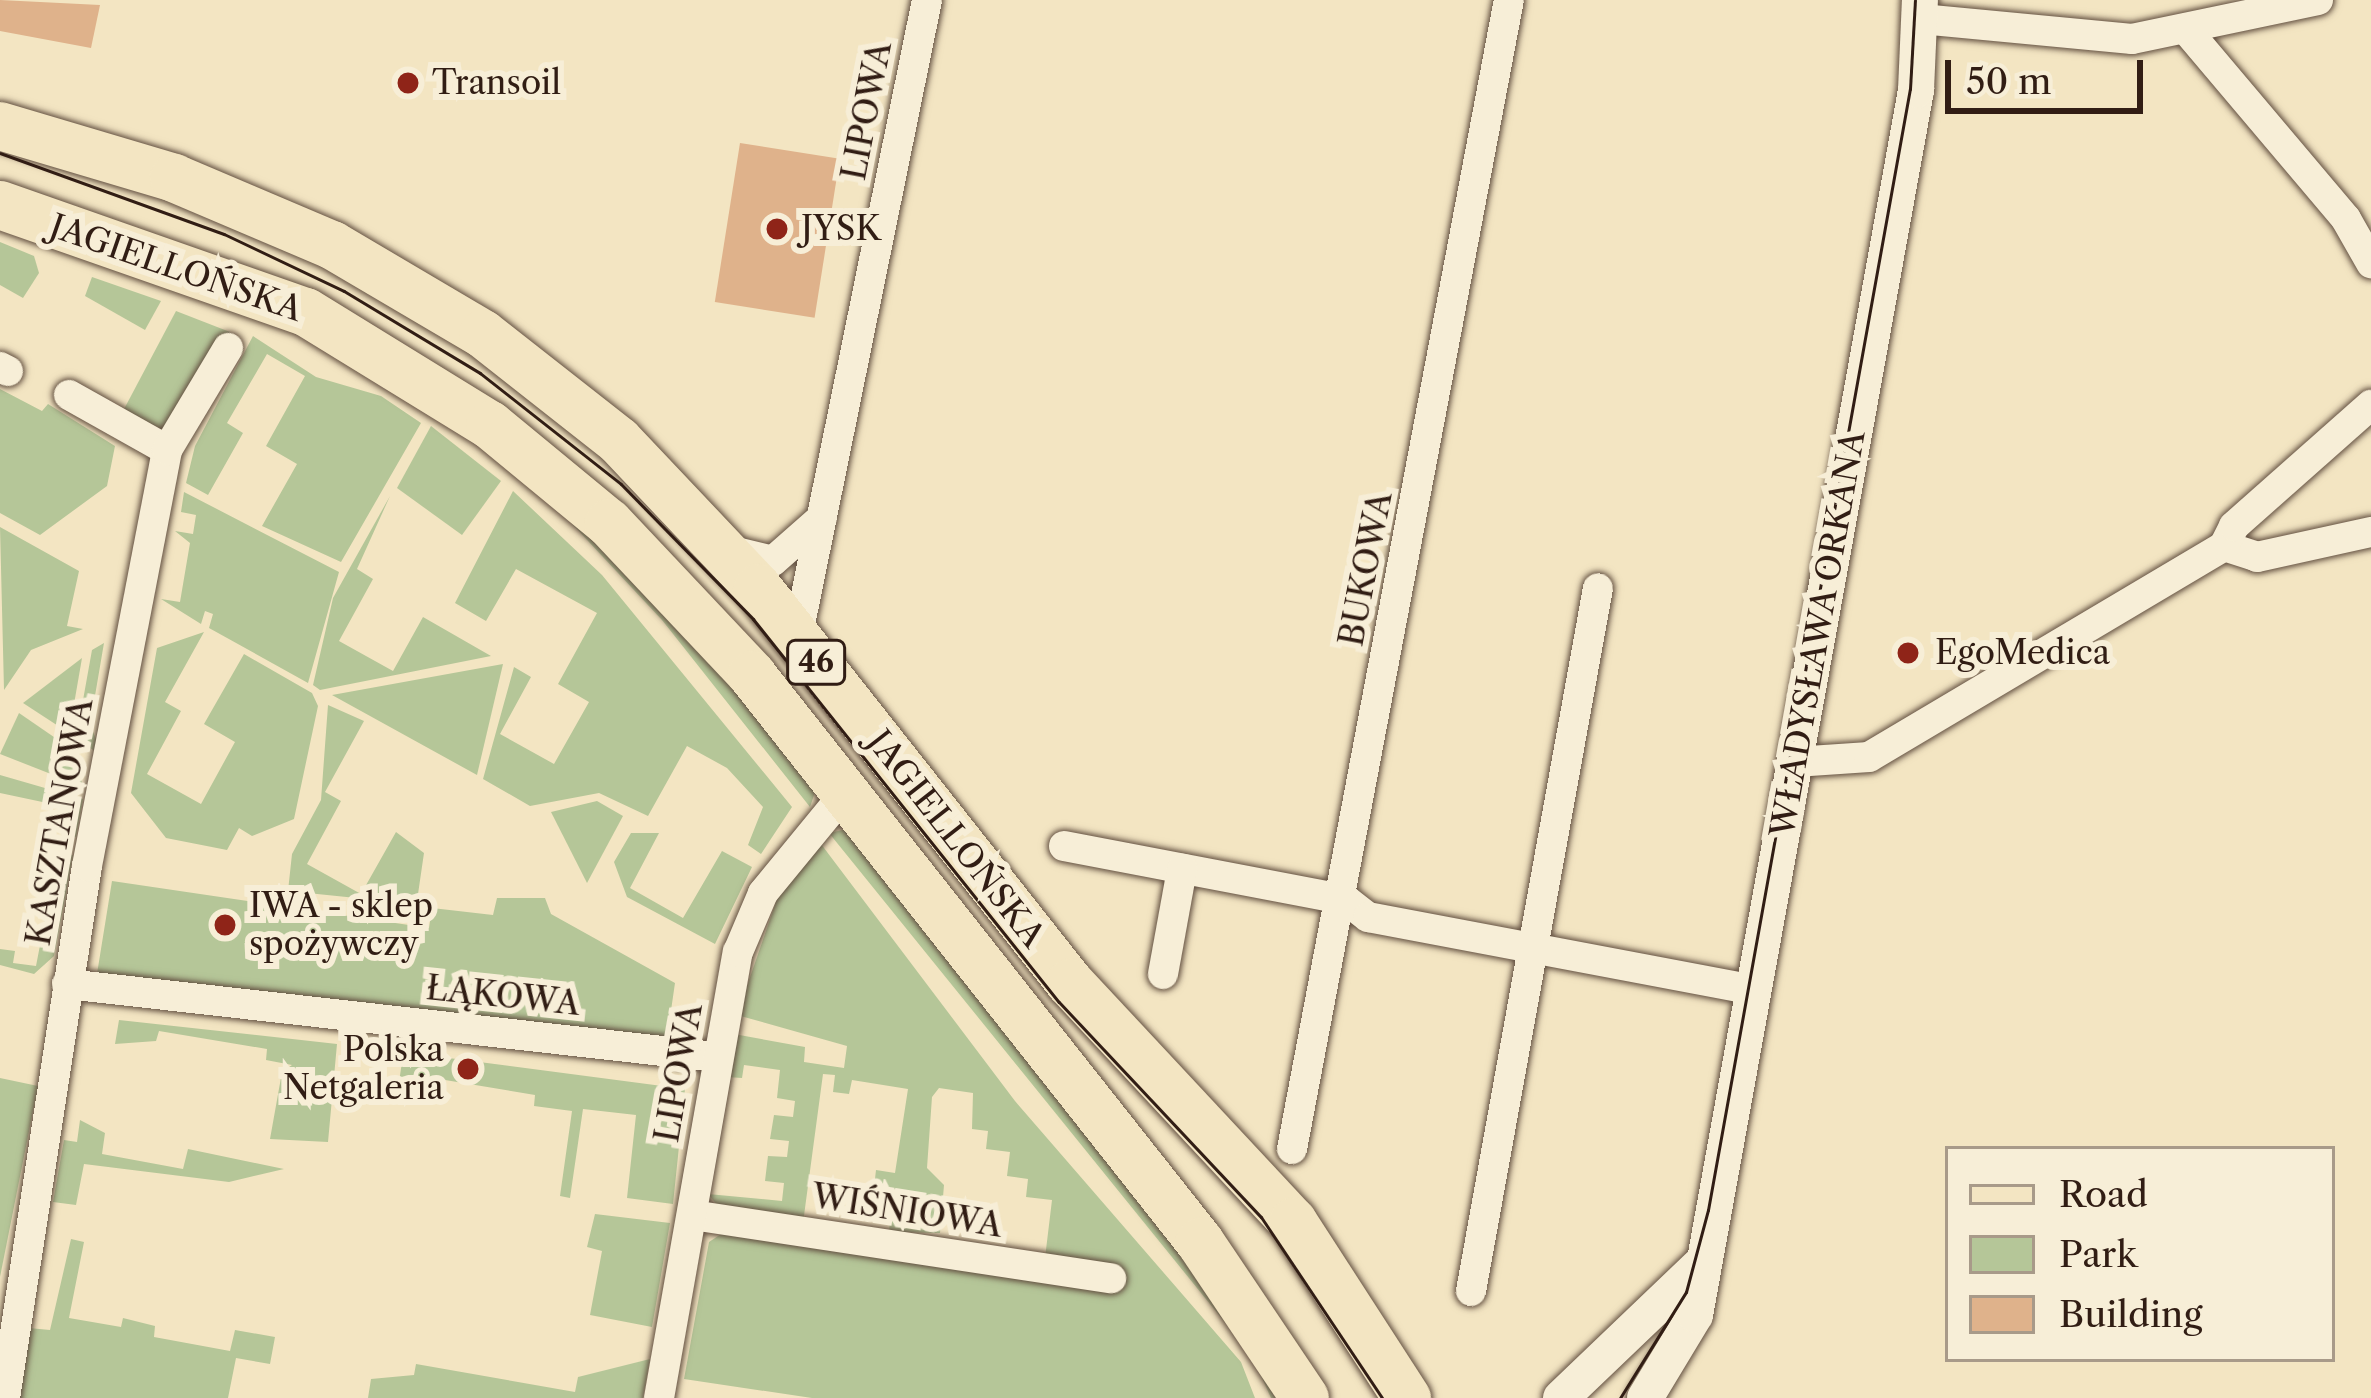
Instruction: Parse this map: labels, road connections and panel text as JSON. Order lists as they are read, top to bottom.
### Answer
{
  "streets": {
    "main road": ["JAGIELLOŃSKA", "46"],
    "street": [
      "LIPOWA",
      "BUKOWA",
      "WŁADYSŁAWA ORKANA",
      "KASZTANOWA",
      "ŁĄKOWA",
      "WIŚNIOWA"
    ]
  },
  "crossings": [
    ["LIPOWA", "JAGIELLOŃSKA"],
    ["LIPOWA", "ŁĄKOWA"],
    ["LIPOWA", "WIŚNIOWA"],
    ["KASZTANOWA", "ŁĄKOWA"]
  ],
  "places": [
    "Transoil",
    "JYSK",
    "EgoMedica",
    "IWA - sklep spożywczy",
    "Polska Netgaleria"
  ],
  "legend": ["Road", "Park", "Building"],
  "scale_bar": "50 m"
}
